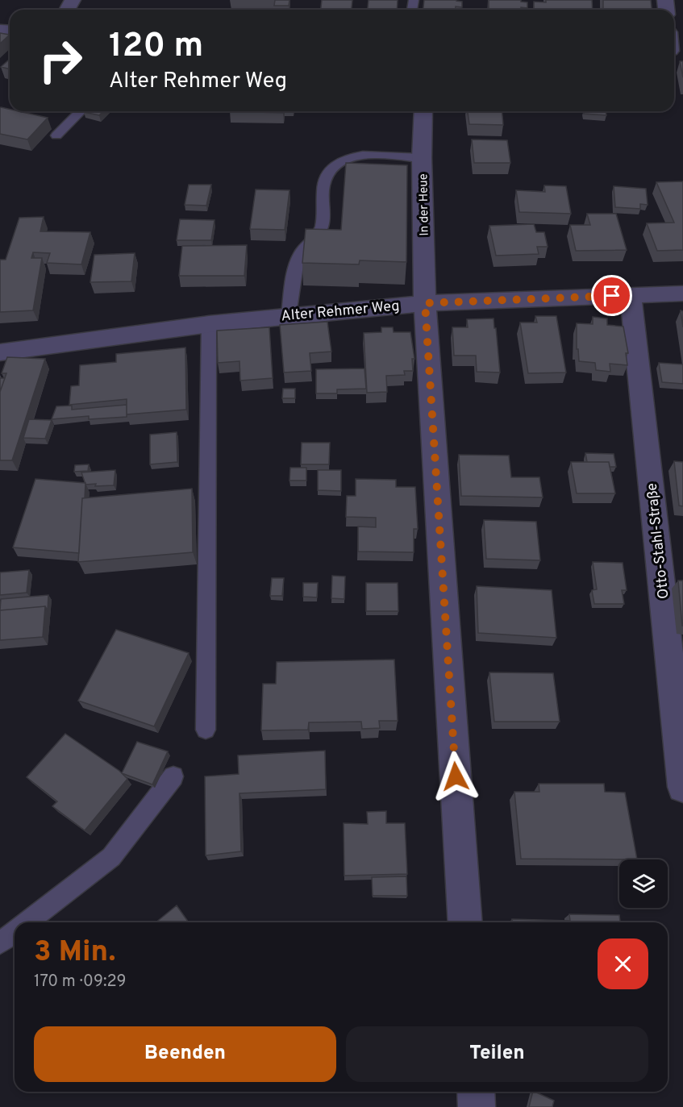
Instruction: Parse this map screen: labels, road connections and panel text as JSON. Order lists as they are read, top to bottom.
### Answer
{
  "streets": {
    "street": ["In der Heue", "Alter Rehmer Weg", "Otto-Stahl-Straße"]
  },
  "crossings": [
    ["In der Heue", "Alter Rehmer Weg"],
    ["Alter Rehmer Weg", "Otto-Stahl-Straße"]
  ],
  "page": {
    "turn": ["120 m", "Alter Rehmer Weg"],
    "heading": ["3 Min.", "170 m · 09:29"],
    "buttons": ["Beenden", "Teilen"]
  }
}
